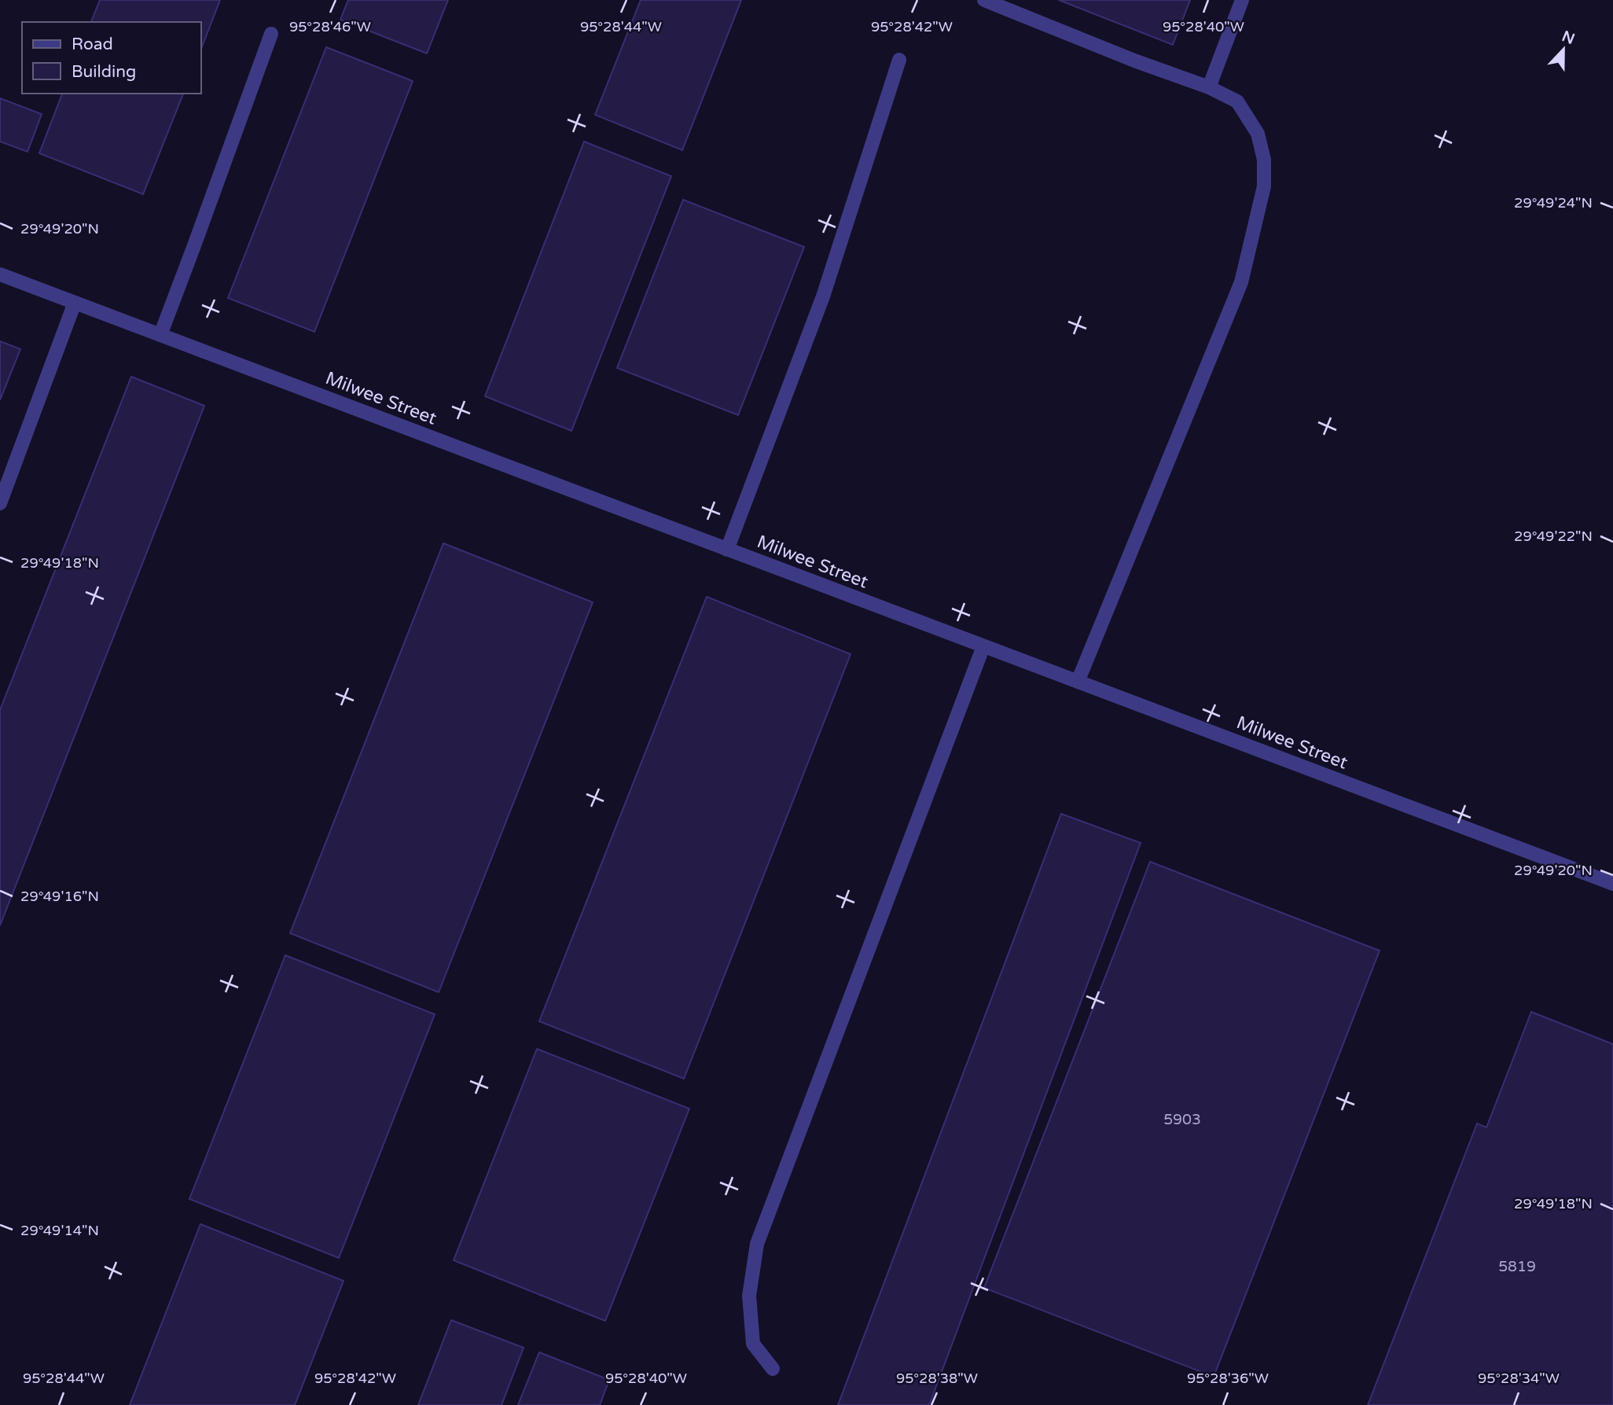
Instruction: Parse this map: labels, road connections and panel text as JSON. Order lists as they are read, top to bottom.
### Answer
{
  "streets": {
    "street": ["Milwee Street"]
  },
  "house_numbers": ["5903", "5819"],
  "legend": ["Road", "Building"],
  "north": "top",
  "coordinates": [
    "95°28'46\"W",
    "95°28'44\"W",
    "95°28'42\"W",
    "95°28'40\"W",
    "29°49'24\"N",
    "29°49'20\"N",
    "29°49'22\"N",
    "29°49'18\"N",
    "29°49'16\"N",
    "29°49'14\"N",
    "95°28'38\"W",
    "95°28'36\"W",
    "95°28'34\"W"
  ]
}
